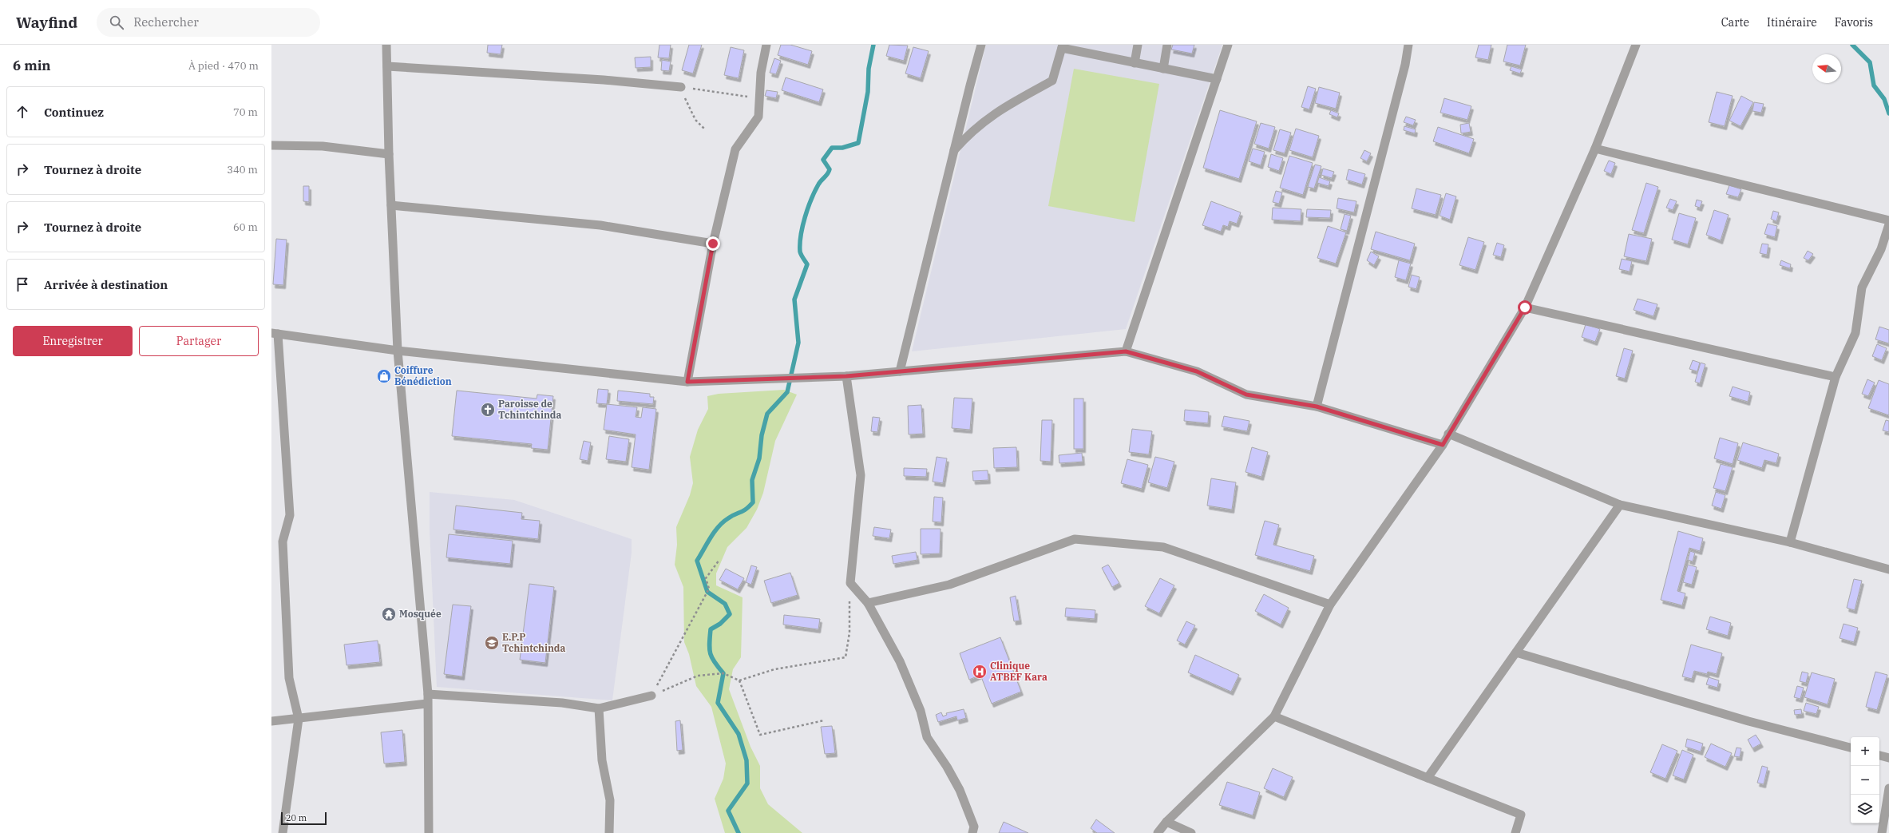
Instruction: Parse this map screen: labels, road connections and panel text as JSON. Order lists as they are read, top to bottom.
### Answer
{
  "places": {
    "shop": ["Coiffure Bénédiction"],
    "church": ["Paroisse de Tchintchinda"],
    "temple": ["Mosquée"],
    "school or university": ["E.P.P Tchintchinda"],
    "hospital": ["Clinique ATBEF Kara"]
  },
  "scale_bar": "20 m",
  "north": "left",
  "page": {
    "header": "Wayfind",
    "search": "Rechercher",
    "nav": ["Carte", "Itinéraire", "Favoris"],
    "heading": ["6 min", "À pied · 470 m"],
    "list": [
      ["Continuez", "70 m"],
      ["Tournez à droite", "340 m"],
      ["Tournez à droite", "60 m"],
      "Arrivée à destination"
    ],
    "buttons": ["Enregistrer", "Partager"],
    "map_buttons": ["+", "−"],
    "scale": "20 m"
  }
}
